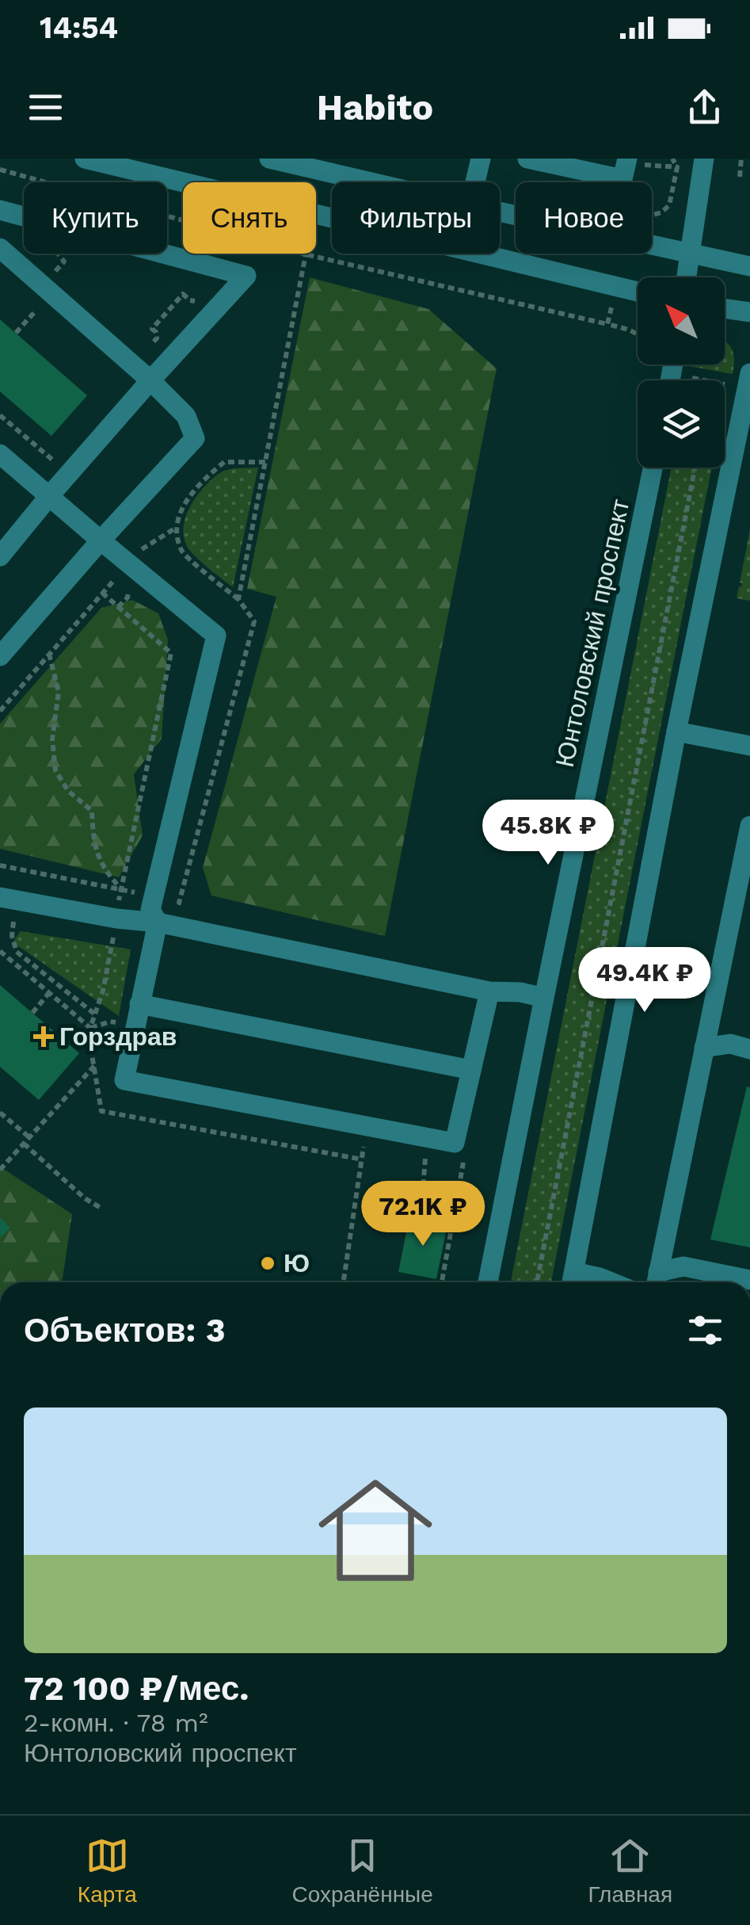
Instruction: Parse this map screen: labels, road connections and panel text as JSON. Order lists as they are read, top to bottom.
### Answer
{
  "streets": {
    "street": ["Юнтоловский проспект"]
  },
  "places": {
    "health": ["Горздрав"],
    "other": ["Ю"]
  },
  "north": "top left",
  "page": {
    "status": "14:54",
    "header": "Habito",
    "chip": [
      "Купить",
      "Снять",
      "Фильтры",
      "Новое"
    ],
    "price": ["45.8K ₽", "49.4K ₽", "72.1K ₽"],
    "heading": "Объектов: 3",
    "list": [
      {
        "name": "72 100 ₽/мес.",
        "note": "2-комн. · 78 m² · Юнтоловский проспект"
      }
    ],
    "tabs": ["Карта", "Сохранённые", "Главная"]
  }
}
